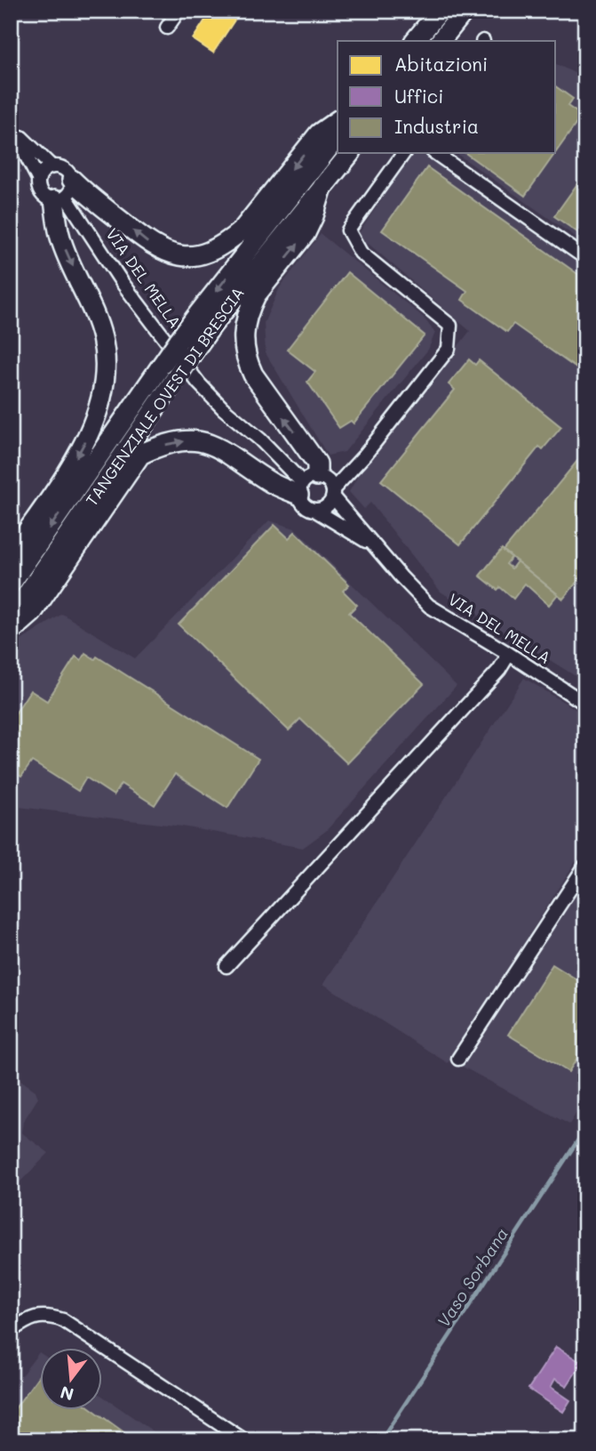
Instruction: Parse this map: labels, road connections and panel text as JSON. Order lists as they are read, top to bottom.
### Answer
{
  "streets": {
    "main road": ["TANGENZIALE OVEST DI BRESCIA"],
    "street": ["VIA DEL MELLA"]
  },
  "water": ["Vaso Sorbana"],
  "legend": ["Abitazioni", "Uffici", "Industria"],
  "north": "bottom"
}
